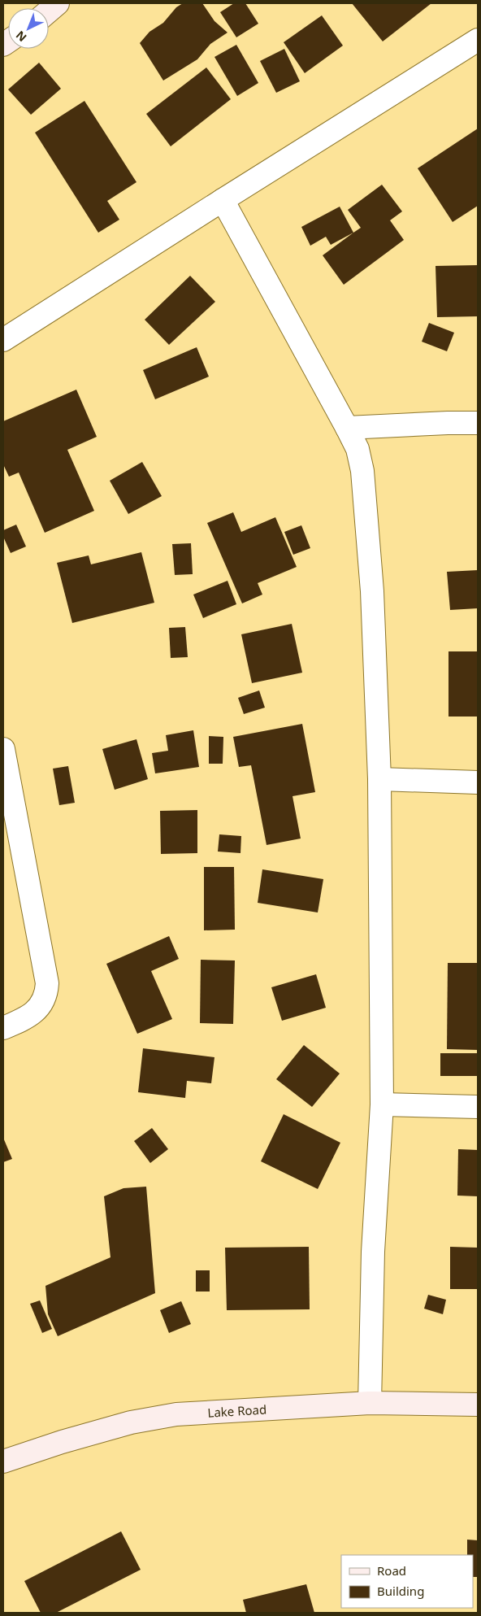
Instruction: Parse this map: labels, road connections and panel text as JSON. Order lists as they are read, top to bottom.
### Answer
{
  "streets": {
    "main road": ["Lake Road"]
  },
  "legend": ["Road", "Building"],
  "north": "bottom left"
}
